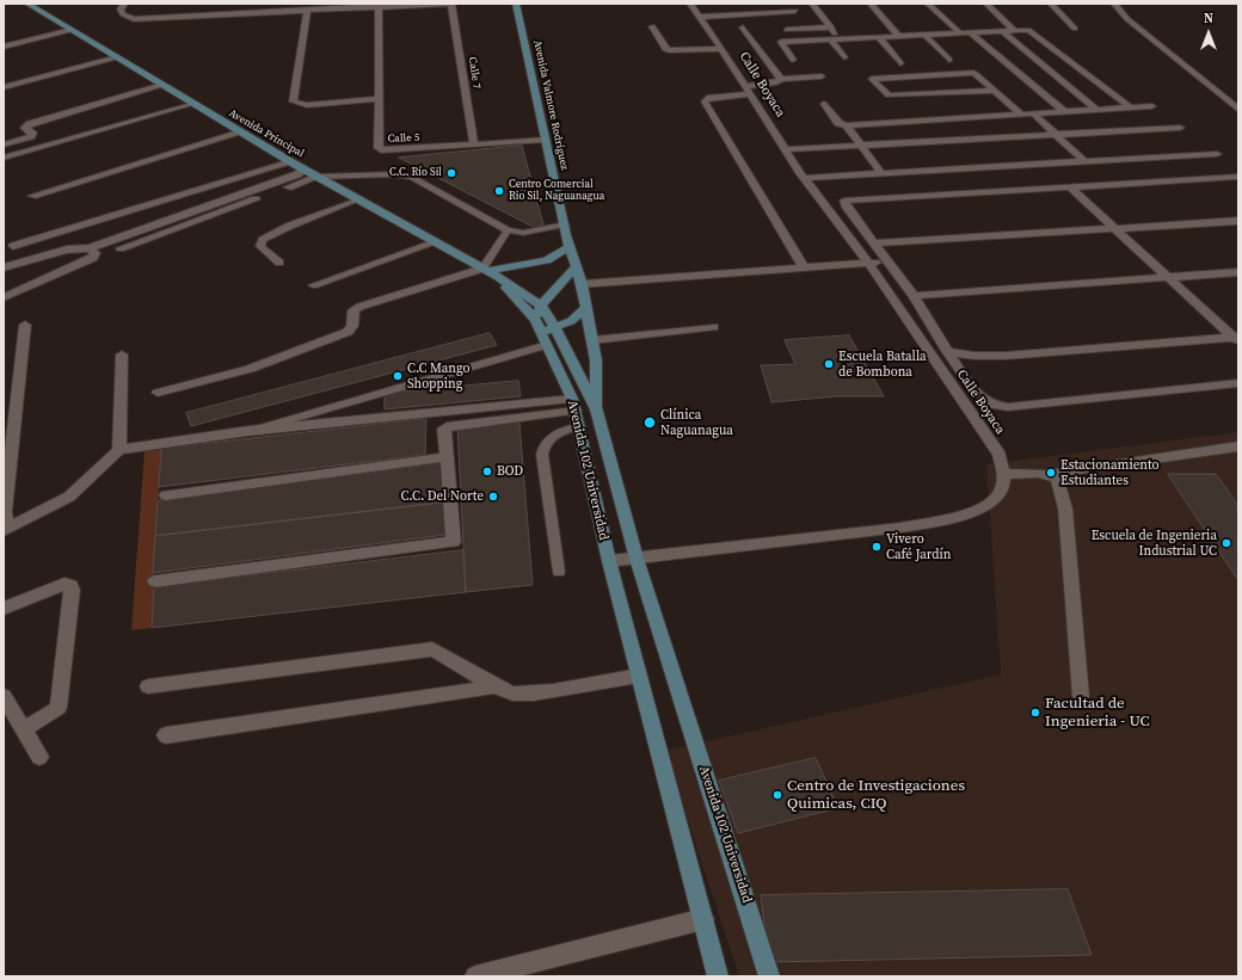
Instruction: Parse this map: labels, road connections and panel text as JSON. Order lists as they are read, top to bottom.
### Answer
{
  "streets": {
    "main road": ["Avenida Valmore Rodríguez", "Avenida Principal", "Avenida 102 Universidad"],
    "street": ["Calle 7", "Calle Boyaca", "Calle 5"]
  },
  "crossings": [
    ["Calle 7", "Calle 5"],
    ["Avenida Valmore Rodríguez", "Calle 5"],
    ["Avenida Valmore Rodríguez", "Avenida 102 Universidad"],
    ["Avenida Principal", "Avenida 102 Universidad"]
  ],
  "places": [
    "C.C. Río Sil",
    "Centro Comercial Rio Sil, Naguanagua",
    "Escuela Batalla de Bombona",
    "C.C Mango Shopping",
    "Clínica Naguanagua",
    "BOD",
    "Estacionamiento Estudiantes",
    "C.C. Del Norte",
    "Escuela de Ingenieria Industrial UC",
    "Vivero Café Jardín",
    "Facultad de Ingenieria - UC",
    "Centro de Investigaciones Quimicas, CIQ"
  ],
  "north": "top"
}
